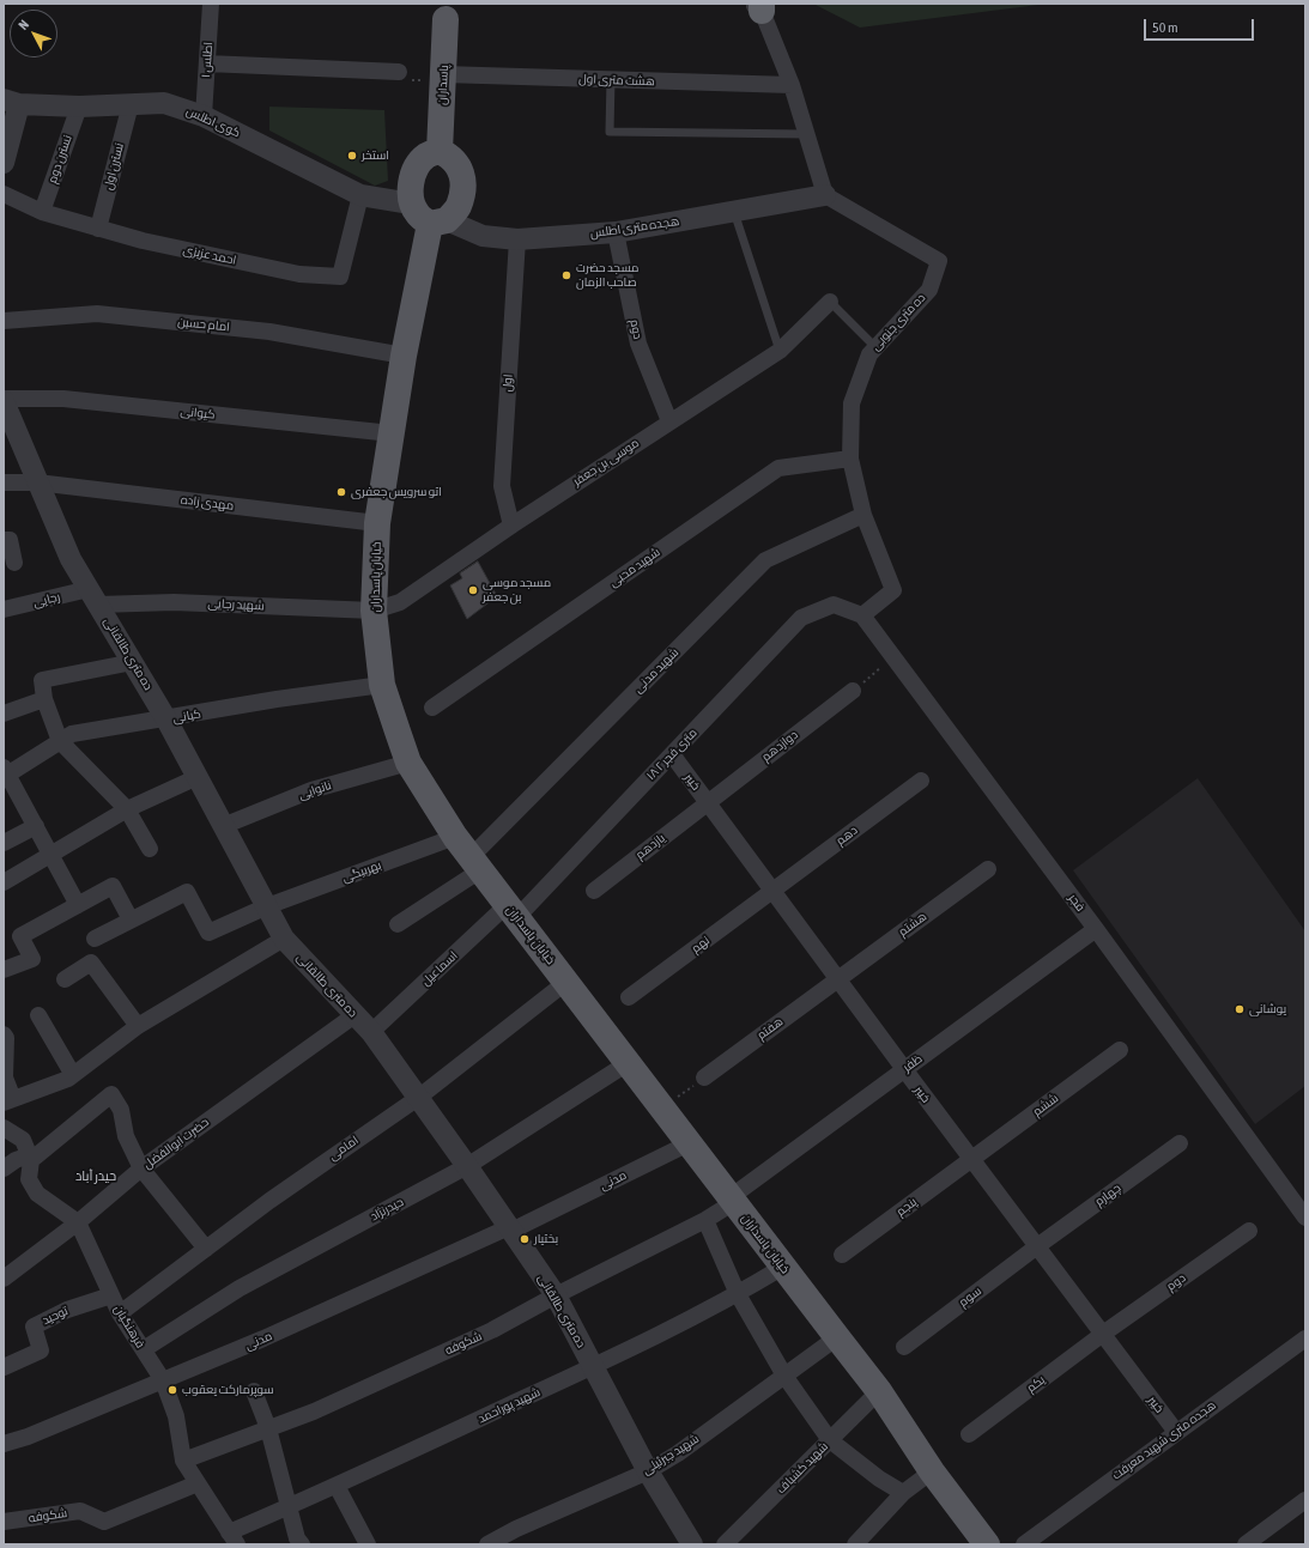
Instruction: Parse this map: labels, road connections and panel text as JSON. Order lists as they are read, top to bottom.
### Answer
{
  "streets": {
    "main road": ["پاسداران", "خیابان پاسداران"],
    "street": [
      "اطلس ۱",
      "هشت متری اول",
      "کوی اطلس",
      "نسترن دوم",
      "نسترن اول",
      "هجده متری اطلس",
      "احمد عزیزی",
      "ده متری جنوبی",
      "امام حسین",
      "دوم",
      "اول",
      "کیوانی",
      "موسی بن جعفر",
      "مهدی زاده",
      "شهید محبی",
      "رجایی",
      "شهید رجایی",
      "ده متری طالقانی",
      "شهید مدنی",
      "کیانی",
      "دوازدهم",
      "۱۸ متری فجر ۲",
      "خیبر",
      "نانوایی",
      "دهم",
      "یازدهم",
      "بهربیگی",
      "فجر",
      "هشتم",
      "نهم",
      "اسماعیل",
      "هفتم",
      "ظفر",
      "ششم",
      "حضرت ابوالفضل",
      "امامی",
      "مدنی",
      "چهارم",
      "پنجم",
      "حیدرنژاد",
      "سوم",
      "توحید",
      "فرهنگیان",
      "شکوفه",
      "یکم",
      "شهید پوراحمد",
      "هجده متری شهید معرفت",
      "شهید جبرئیلی",
      "شهید کشباف"
    ]
  },
  "crossings": [
    ["اطلس ۱", "کوی اطلس"],
    ["هشت متری اول", "پاسداران"],
    ["پاسداران", "کوی اطلس"],
    ["پاسداران", "هجده متری اطلس"],
    ["پاسداران", "خیابان پاسداران"],
    ["کوی اطلس", "نسترن دوم"],
    ["کوی اطلس", "نسترن اول"],
    ["کوی اطلس", "هجده متری اطلس"],
    ["کوی اطلس", "احمد عزیزی"],
    ["کوی اطلس", "خیابان پاسداران"],
    ["نسترن دوم", "احمد عزیزی"],
    ["نسترن اول", "احمد عزیزی"],
    ["هجده متری اطلس", "ده متری جنوبی"],
    ["هجده متری اطلس", "دوم"],
    ["هجده متری اطلس", "اول"],
    ["هجده متری اطلس", "خیابان پاسداران"],
    ["ده متری جنوبی", "شهید محبی"],
    ["ده متری جنوبی", "شهید مدنی"],
    ["ده متری جنوبی", "۱۸ متری فجر ۲"],
    ["ده متری جنوبی", "فجر"],
    ["امام حسین", "خیابان پاسداران"],
    ["دوم", "موسی بن جعفر"],
    ["دوم", "خیبر"],
    ["دوم", "یکم"],
    ["اول", "موسی بن جعفر"],
    ["کیوانی", "خیابان پاسداران"],
    ["کیوانی", "ده متری طالقانی"],
    ["موسی بن جعفر", "خیابان پاسداران"],
    ["موسی بن جعفر", "شهید رجایی"],
    ["مهدی زاده", "خیابان پاسداران"],
    ["مهدی زاده", "ده متری طالقانی"],
    ["خیابان پاسداران", "شهید رجایی"],
    ["خیابان پاسداران", "شهید مدنی"],
    ["خیابان پاسداران", "کیانی"],
    ["خیابان پاسداران", "۱۸ متری فجر ۲"],
    ["خیابان پاسداران", "نانوایی"],
    ["خیابان پاسداران", "بهربیگی"],
    ["خیابان پاسداران", "اسماعیل"],
    ["خیابان پاسداران", "ظفر"],
    ["خیابان پاسداران", "امامی"],
    ["خیابان پاسداران", "مدنی"],
    ["خیابان پاسداران", "حیدرنژاد"],
    ["خیابان پاسداران", "شکوفه"],
    ["خیابان پاسداران", "شهید پوراحمد"],
    ["خیابان پاسداران", "شهید جبرئیلی"],
    ["خیابان پاسداران", "شهید کشباف"],
    ["رجایی", "شهید رجایی"],
    ["رجایی", "ده متری طالقانی"],
    ["شهید رجایی", "ده متری طالقانی"],
    ["ده متری طالقانی", "کیانی"],
    ["ده متری طالقانی", "نانوایی"],
    ["ده متری طالقانی", "بهربیگی"],
    ["ده متری طالقانی", "اسماعیل"],
    ["ده متری طالقانی", "حضرت ابوالفضل"],
    ["ده متری طالقانی", "امامی"],
    ["ده متری طالقانی", "مدنی"],
    ["ده متری طالقانی", "حیدرنژاد"],
    ["ده متری طالقانی", "شکوفه"],
    ["ده متری طالقانی", "شهید پوراحمد"],
    ["ده متری طالقانی", "شهید جبرئیلی"],
    ["دوازدهم", "خیبر"],
    ["دوازدهم", "یازدهم"],
    ["۱۸ متری فجر ۲", "خیبر"],
    ["۱۸ متری فجر ۲", "فجر"],
    ["۱۸ متری فجر ۲", "اسماعیل"],
    ["خیبر", "دهم"],
    ["خیبر", "یازدهم"],
    ["خیبر", "هشتم"],
    ["خیبر", "نهم"],
    ["خیبر", "هفتم"],
    ["خیبر", "ظفر"],
    ["خیبر", "ششم"],
    ["خیبر", "چهارم"],
    ["خیبر", "پنجم"],
    ["خیبر", "سوم"],
    ["خیبر", "یکم"],
    ["خیبر", "هجده متری شهید معرفت"],
    ["دهم", "نهم"],
    ["فجر", "ظفر"],
    ["هشتم", "هفتم"],
    ["ظفر", "شکوفه"],
    ["ششم", "پنجم"],
    ["حضرت ابوالفضل", "فرهنگیان"],
    ["امامی", "فرهنگیان"],
    ["مدنی", "فرهنگیان"],
    ["چهارم", "سوم"],
    ["حیدرنژاد", "فرهنگیان"],
    ["توحید", "فرهنگیان"],
    ["فرهنگیان", "شکوفه"],
    ["فرهنگیان", "شهید پوراحمد"]
  ],
  "districts": ["حیدر آباد"],
  "places": [
    "استخر",
    "مسجد حضرت صاحب الزمان",
    "اتو سرویس جعفری",
    "مسجد موسی بن جعفر",
    "یوشانی",
    "بختیار",
    "سوپرمارکت یعقوب"
  ],
  "scale_bar": "50 m",
  "north": "top left"
}
